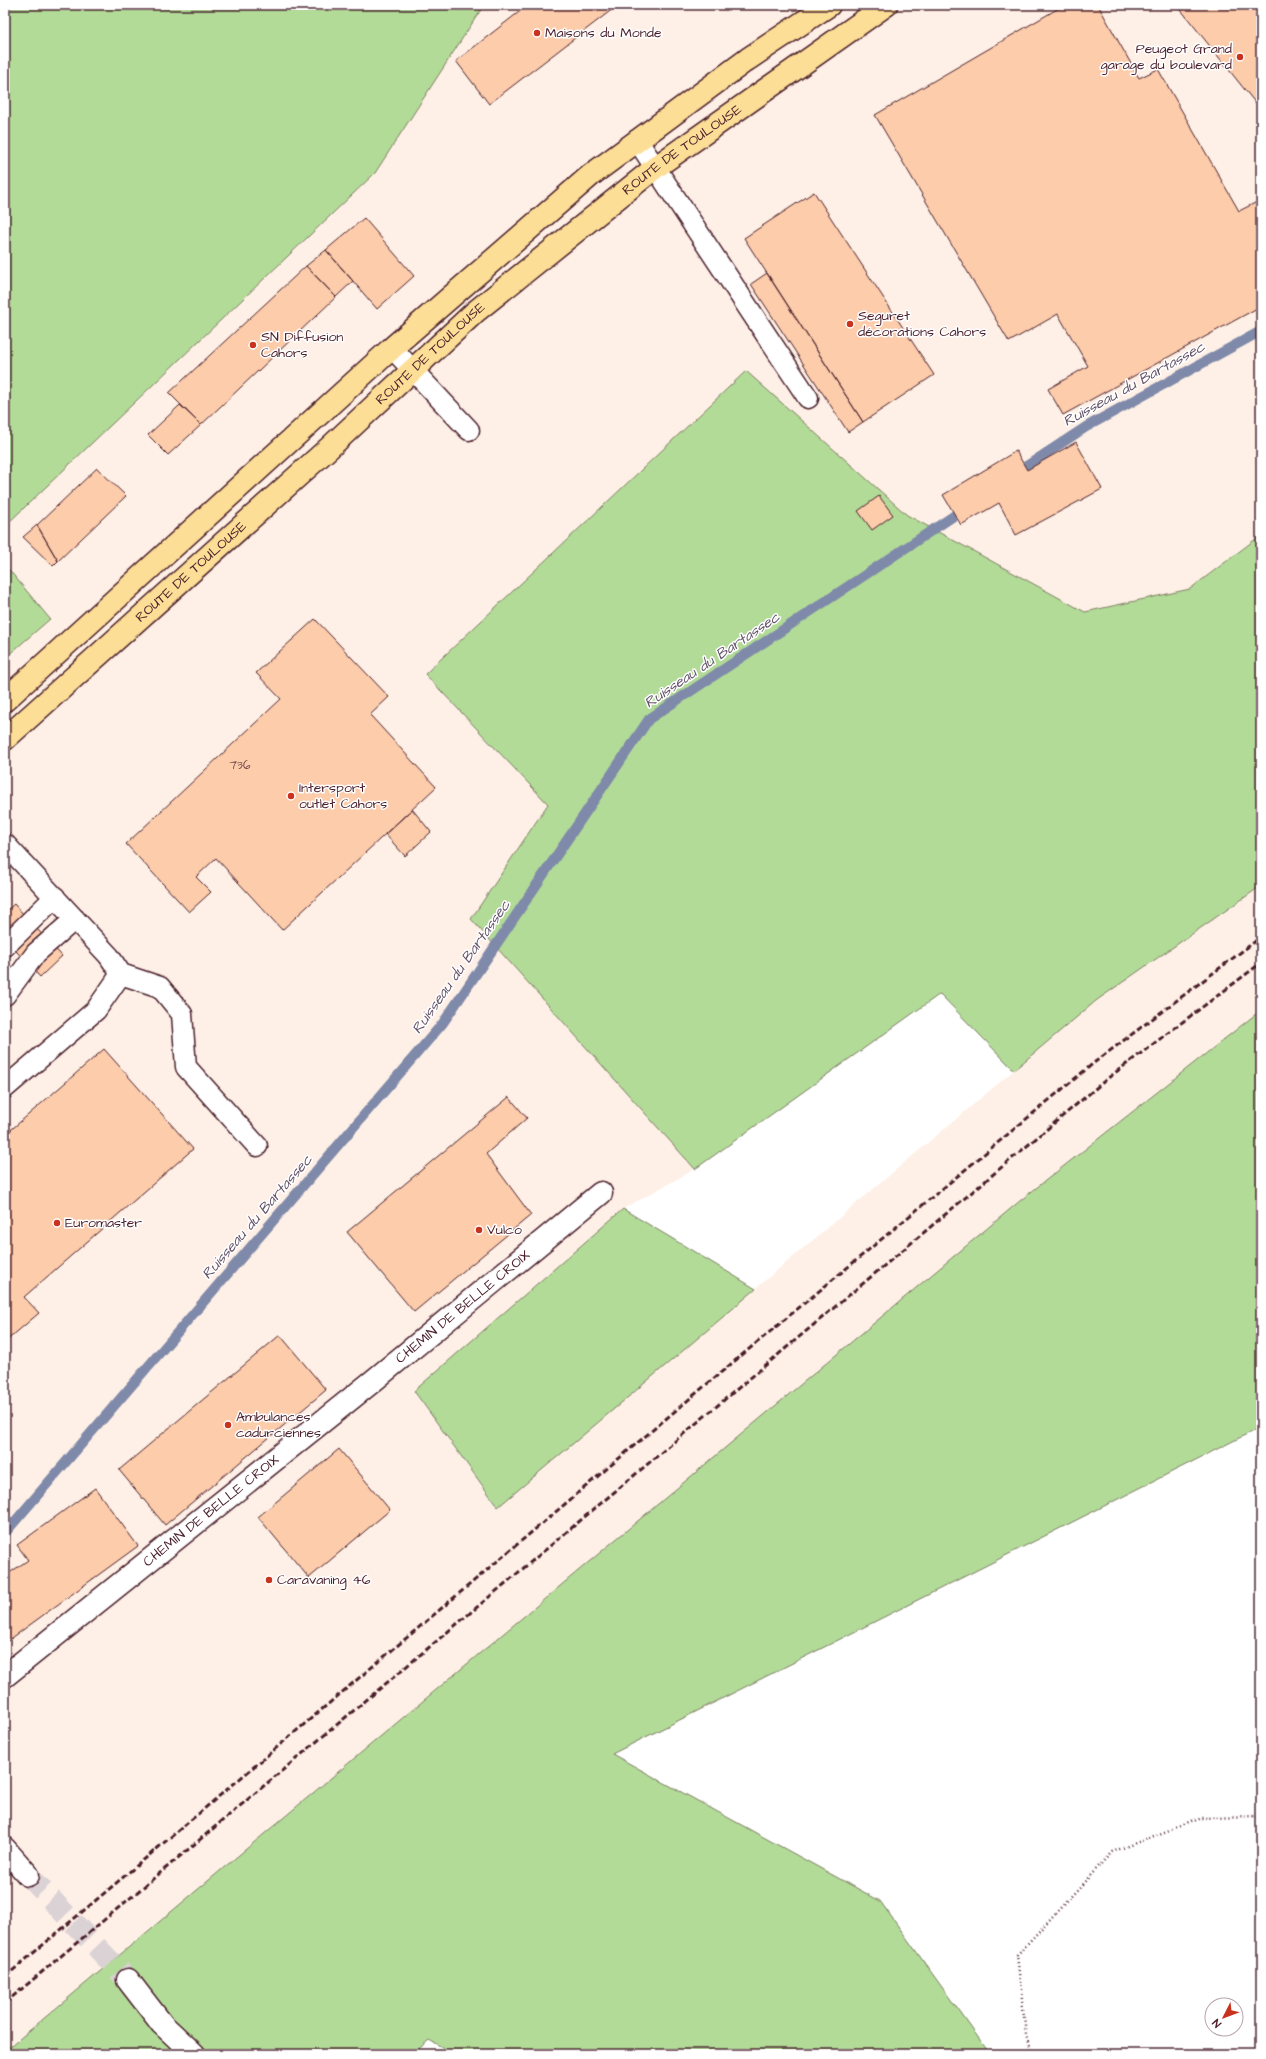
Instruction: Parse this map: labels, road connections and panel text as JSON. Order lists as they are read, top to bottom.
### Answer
{
  "streets": {
    "main road": ["ROUTE DE TOULOUSE"],
    "street": ["CHEMIN DE BELLE CROIX"]
  },
  "water": ["Ruisseau du Bartassec"],
  "places": [
    "Maisons du Monde",
    "Peugeot Grand garage du boulevard",
    "Seguret décorations Cahors",
    "SN Diffusion Cahors",
    "Intersport outlet Cahors",
    "Euromaster",
    "Vulco",
    "Ambulances cadurciennes",
    "Caravaning 46"
  ],
  "house_numbers": ["736"],
  "north": "bottom left"
}
